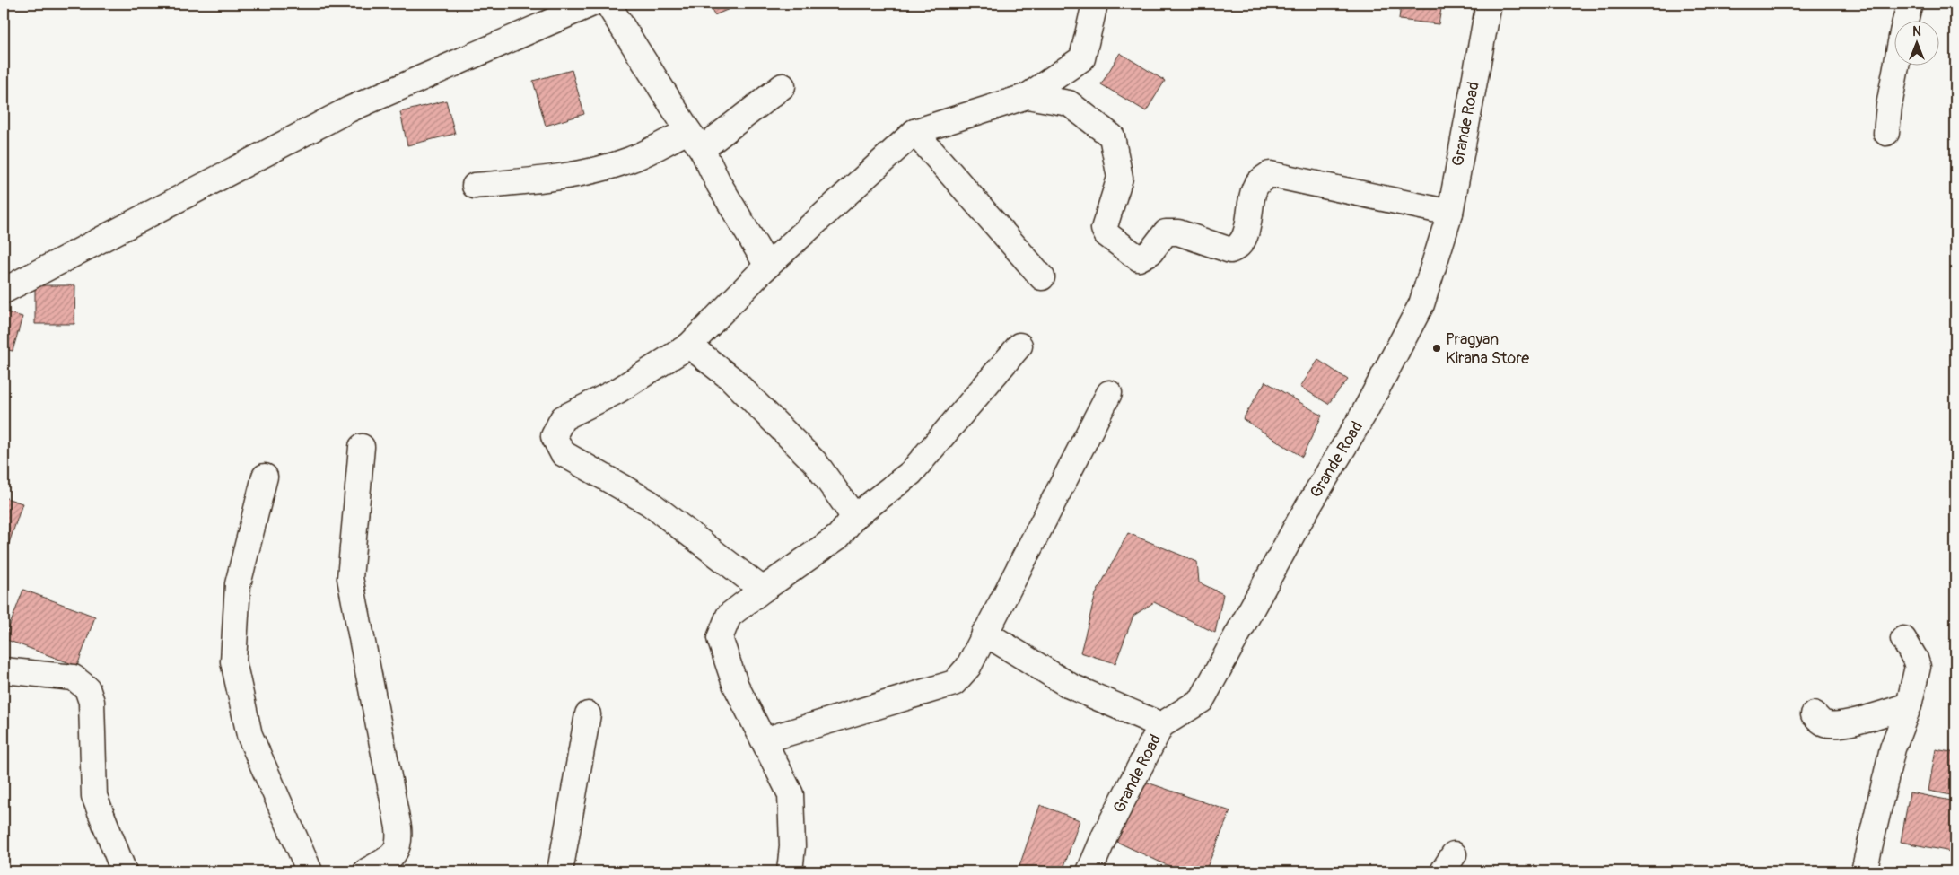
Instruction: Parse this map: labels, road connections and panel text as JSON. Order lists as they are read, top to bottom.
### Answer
{
  "streets": {
    "street": ["Grande Road"]
  },
  "places": ["Pragyan Kirana Store"],
  "north": "top"
}
